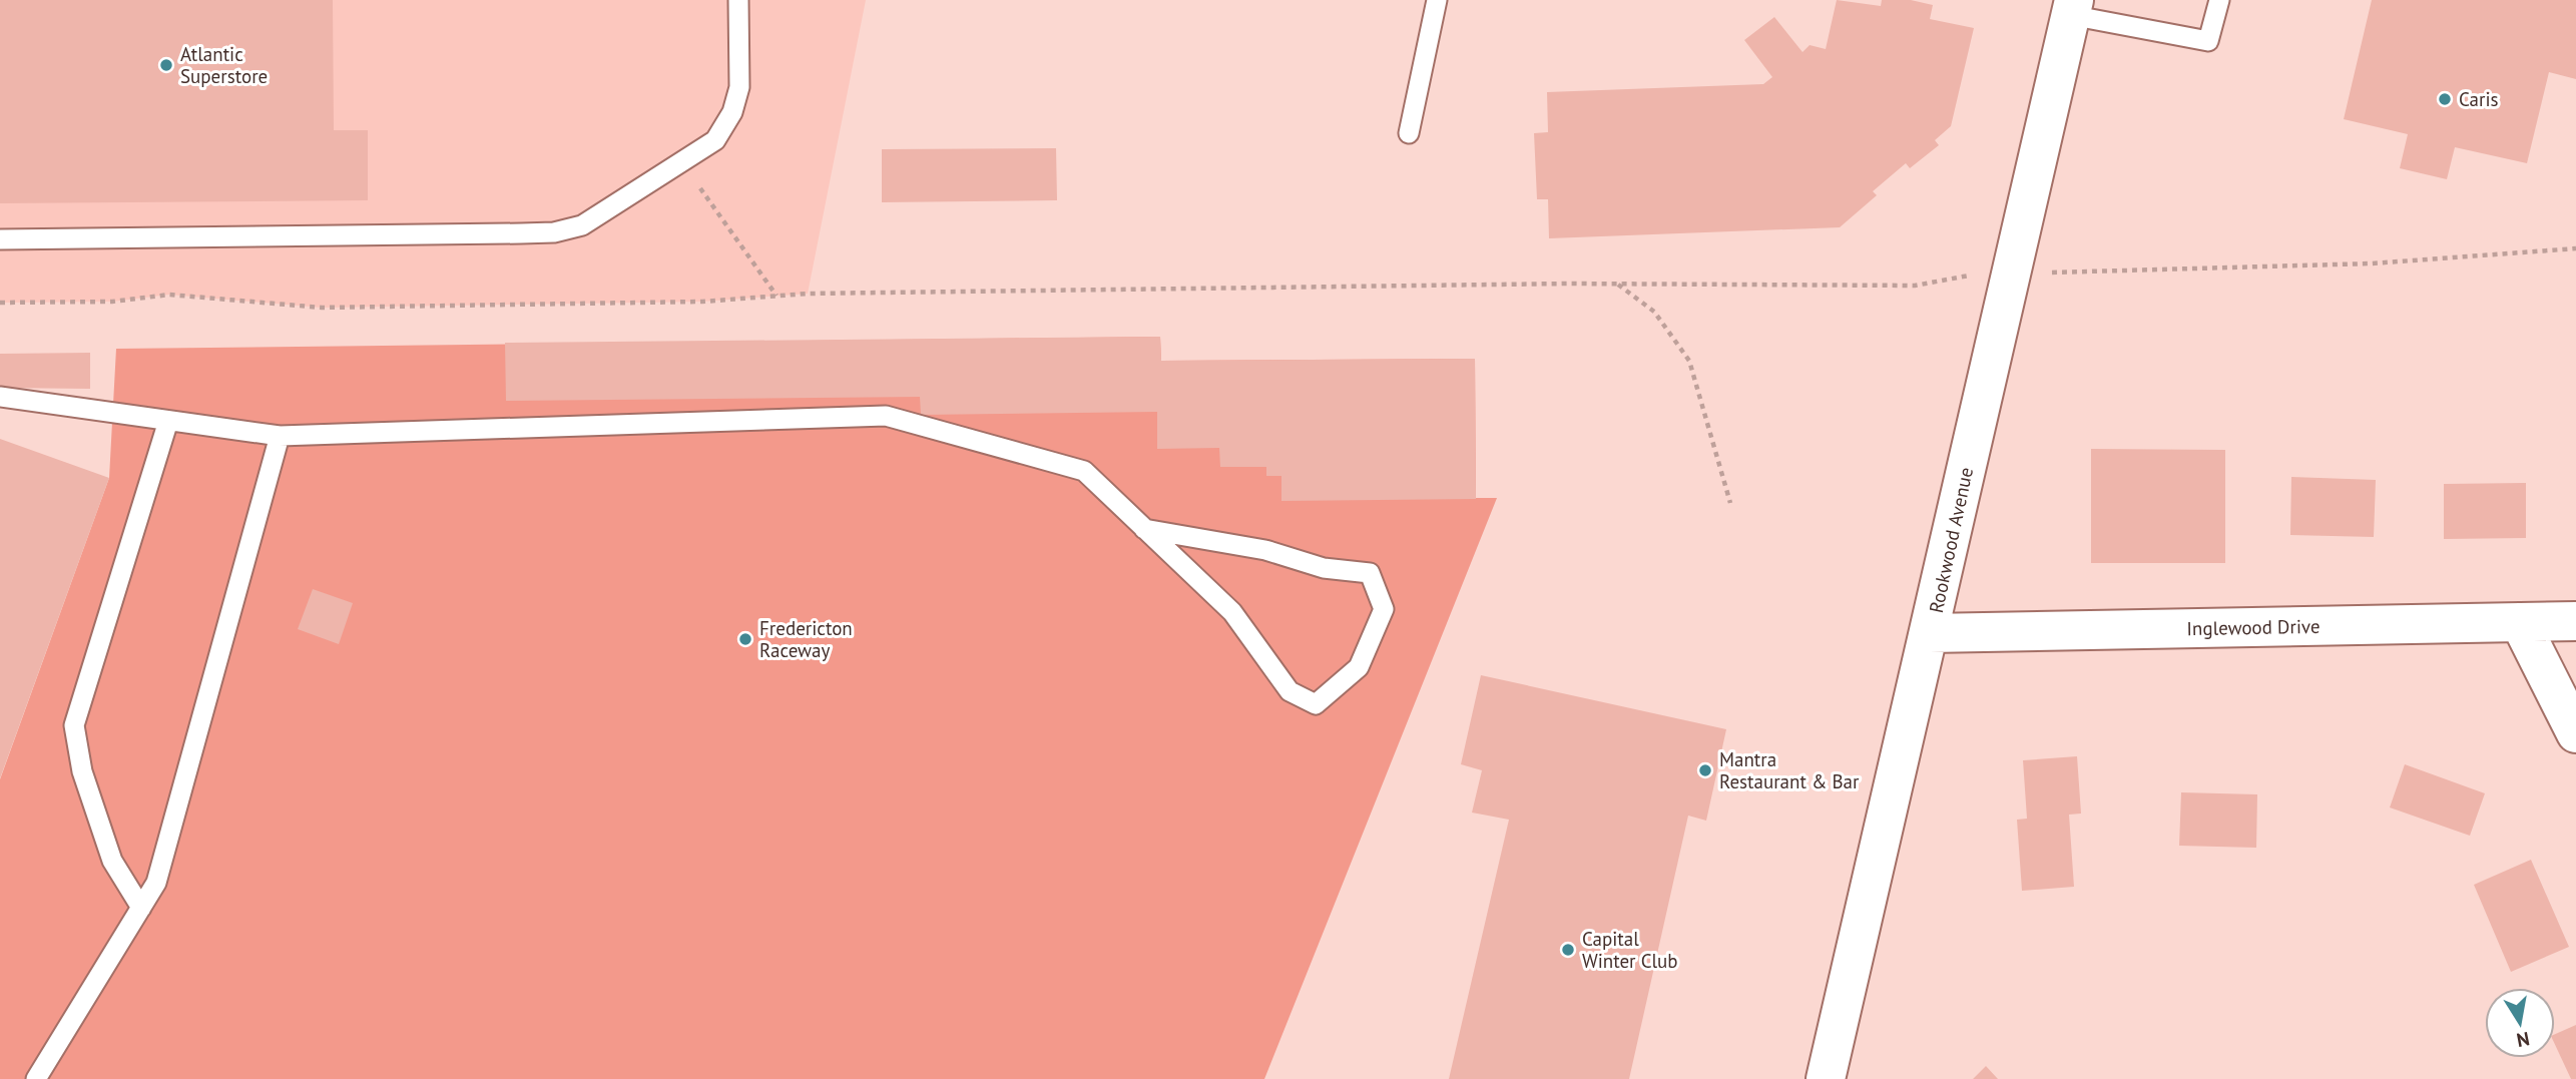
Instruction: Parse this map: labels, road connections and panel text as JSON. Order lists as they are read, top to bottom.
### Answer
{
  "streets": {
    "street": ["Rookwood Avenue", "Inglewood Drive"]
  },
  "crossings": [
    ["Rookwood Avenue", "Inglewood Drive"]
  ],
  "places": [
    "Atlantic Superstore",
    "Caris",
    "Fredericton Raceway",
    "Mantra Restaurant & Bar",
    "Capital Winter Club"
  ],
  "north": "bottom"
}
